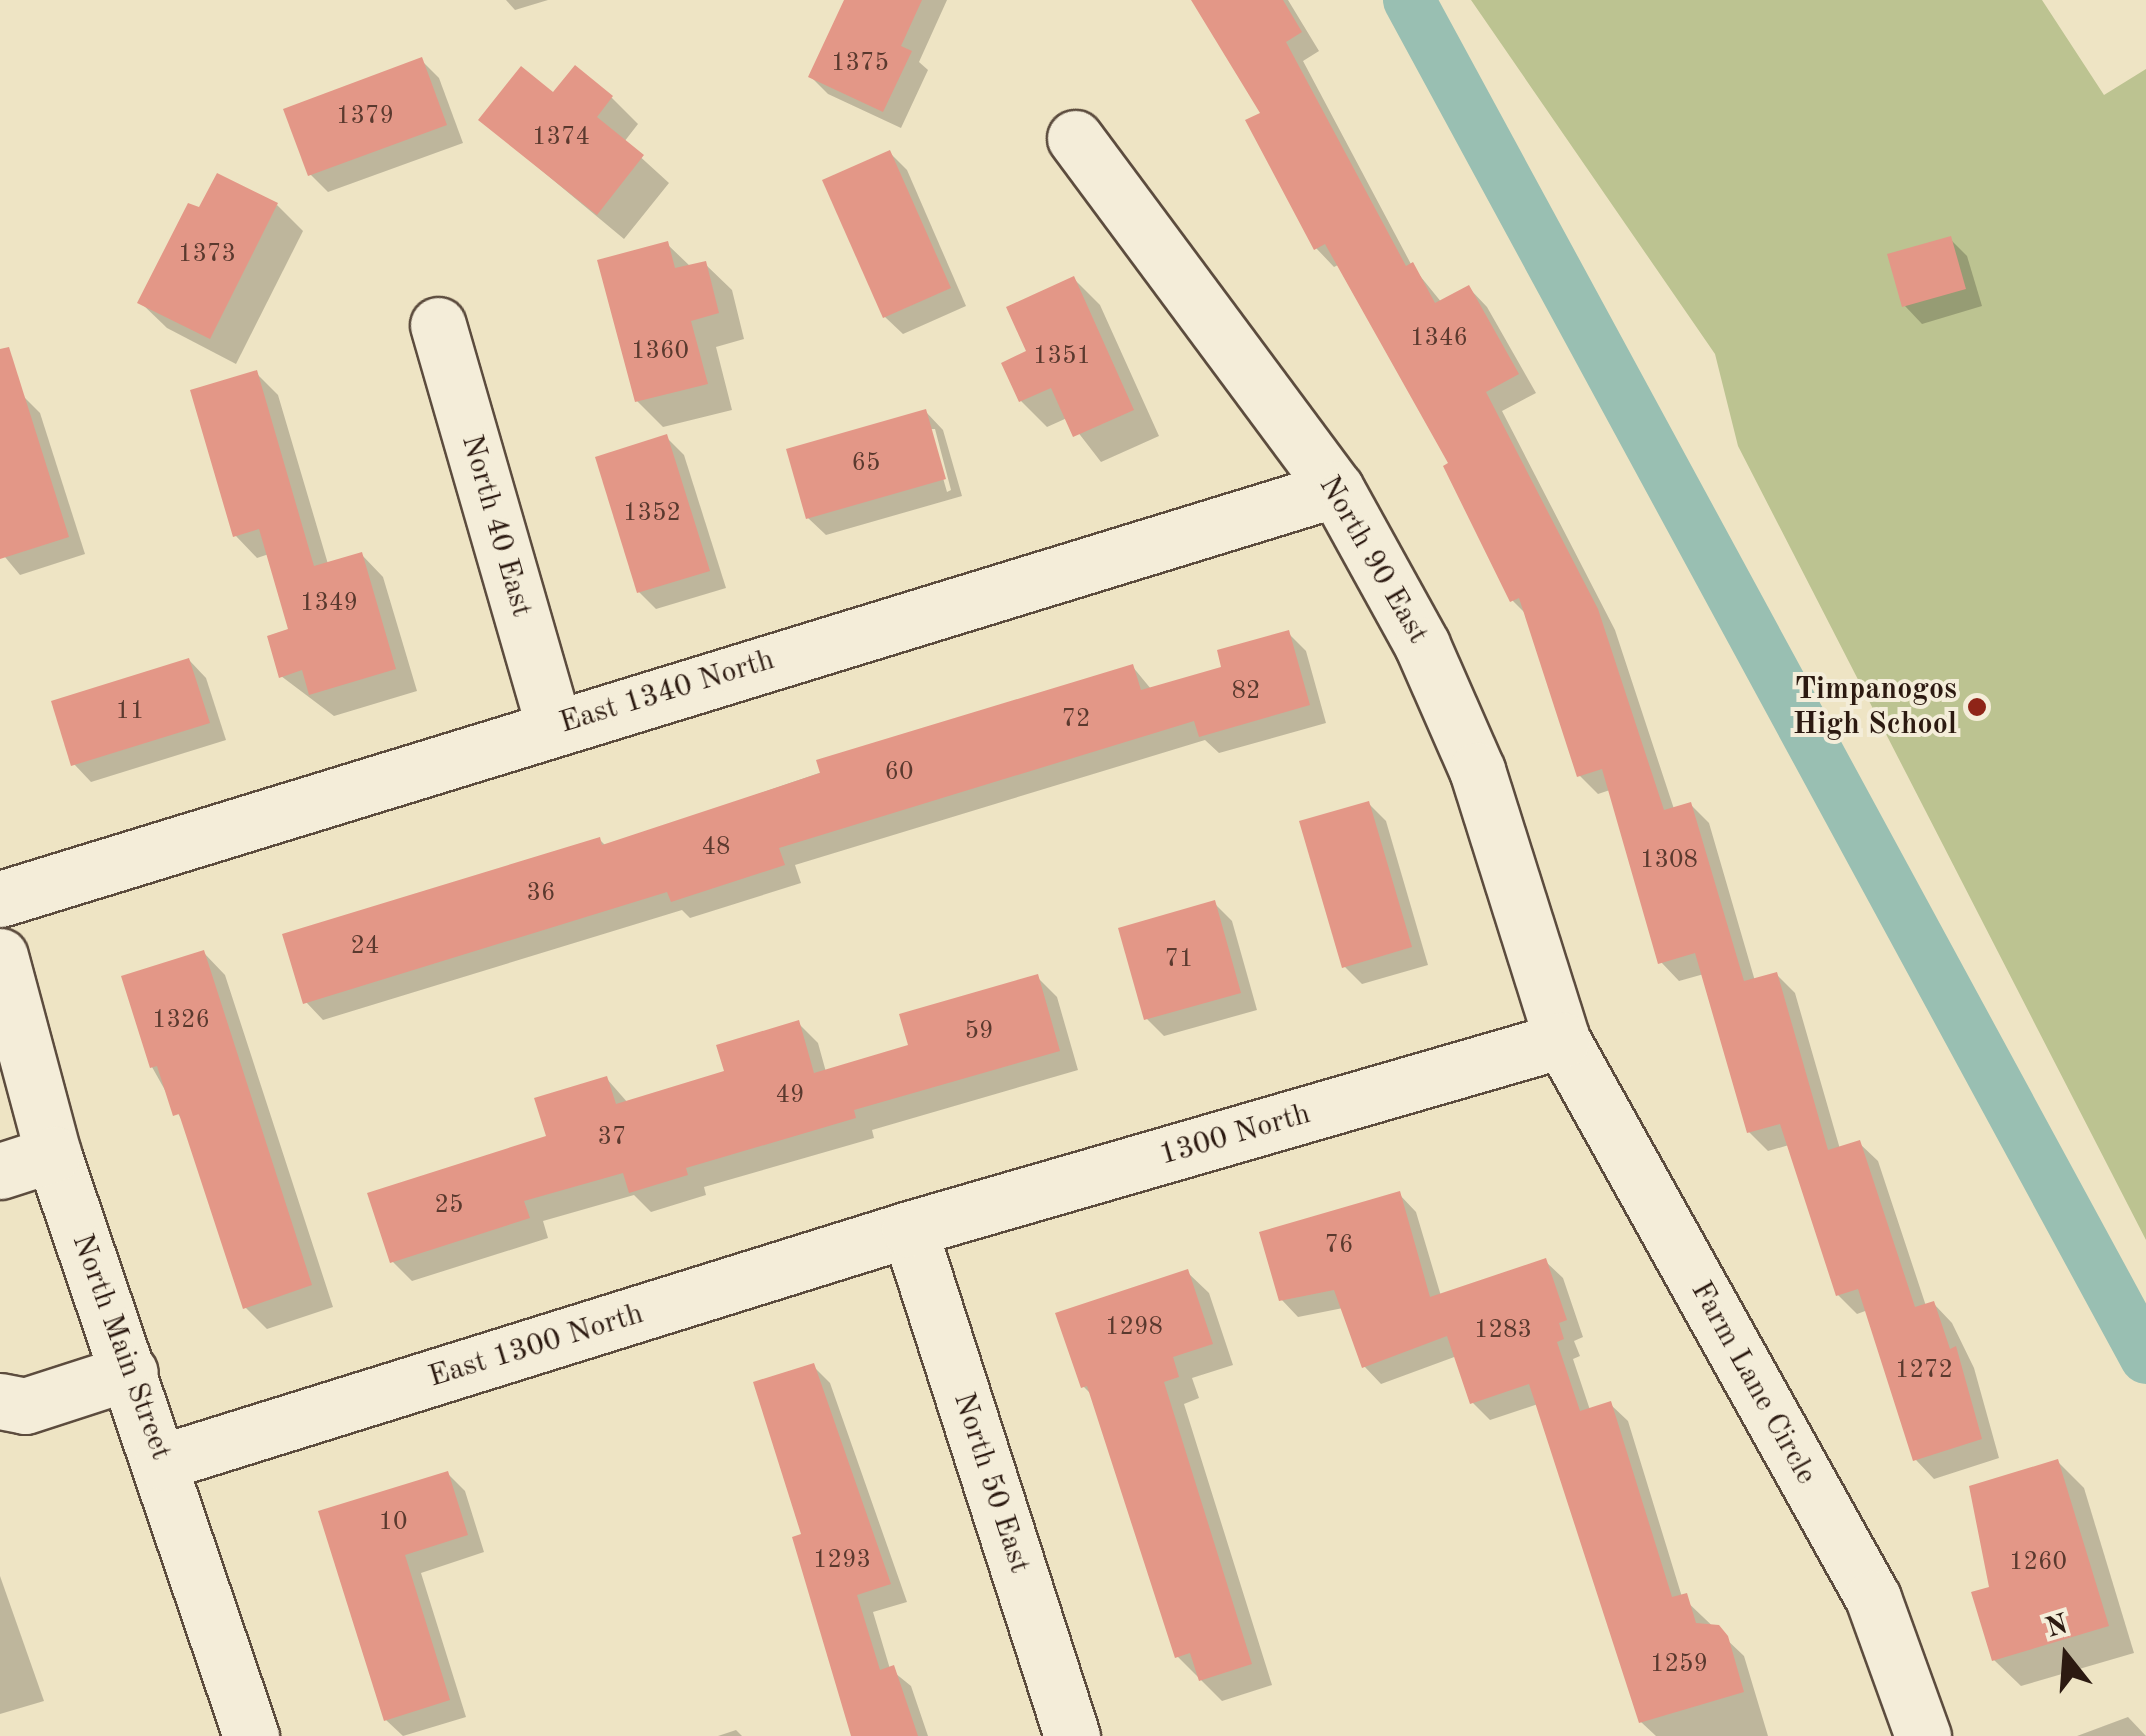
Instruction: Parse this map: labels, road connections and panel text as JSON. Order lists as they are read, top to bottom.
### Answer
{
  "streets": {
    "street": [
      "North 40 East",
      "North 90 East",
      "East 1340 North",
      "1300 North",
      "East 1300 North",
      "North Main Street",
      "Farm Lane Circle",
      "North 50 East"
    ]
  },
  "crossings": [
    ["North 40 East", "East 1340 North"],
    ["North 90 East", "East 1340 North"],
    ["North 90 East", "1300 North"],
    ["North 90 East", "Farm Lane Circle"],
    ["1300 North", "East 1300 North"],
    ["1300 North", "Farm Lane Circle"],
    ["1300 North", "North 50 East"],
    ["East 1300 North", "North Main Street"],
    ["East 1300 North", "North 50 East"]
  ],
  "places": ["Timpanogos High School"],
  "house_numbers": [
    "1375",
    "1379",
    "1374",
    "1373",
    "1346",
    "1360",
    "1351",
    "65",
    "1352",
    "1349",
    "82",
    "11",
    "72",
    "60",
    "48",
    "1308",
    "36",
    "24",
    "71",
    "1326",
    "59",
    "49",
    "37",
    "25",
    "76",
    "1298",
    "1283",
    "1272",
    "10",
    "1293",
    "1260",
    "1259"
  ],
  "north": "top"
}
